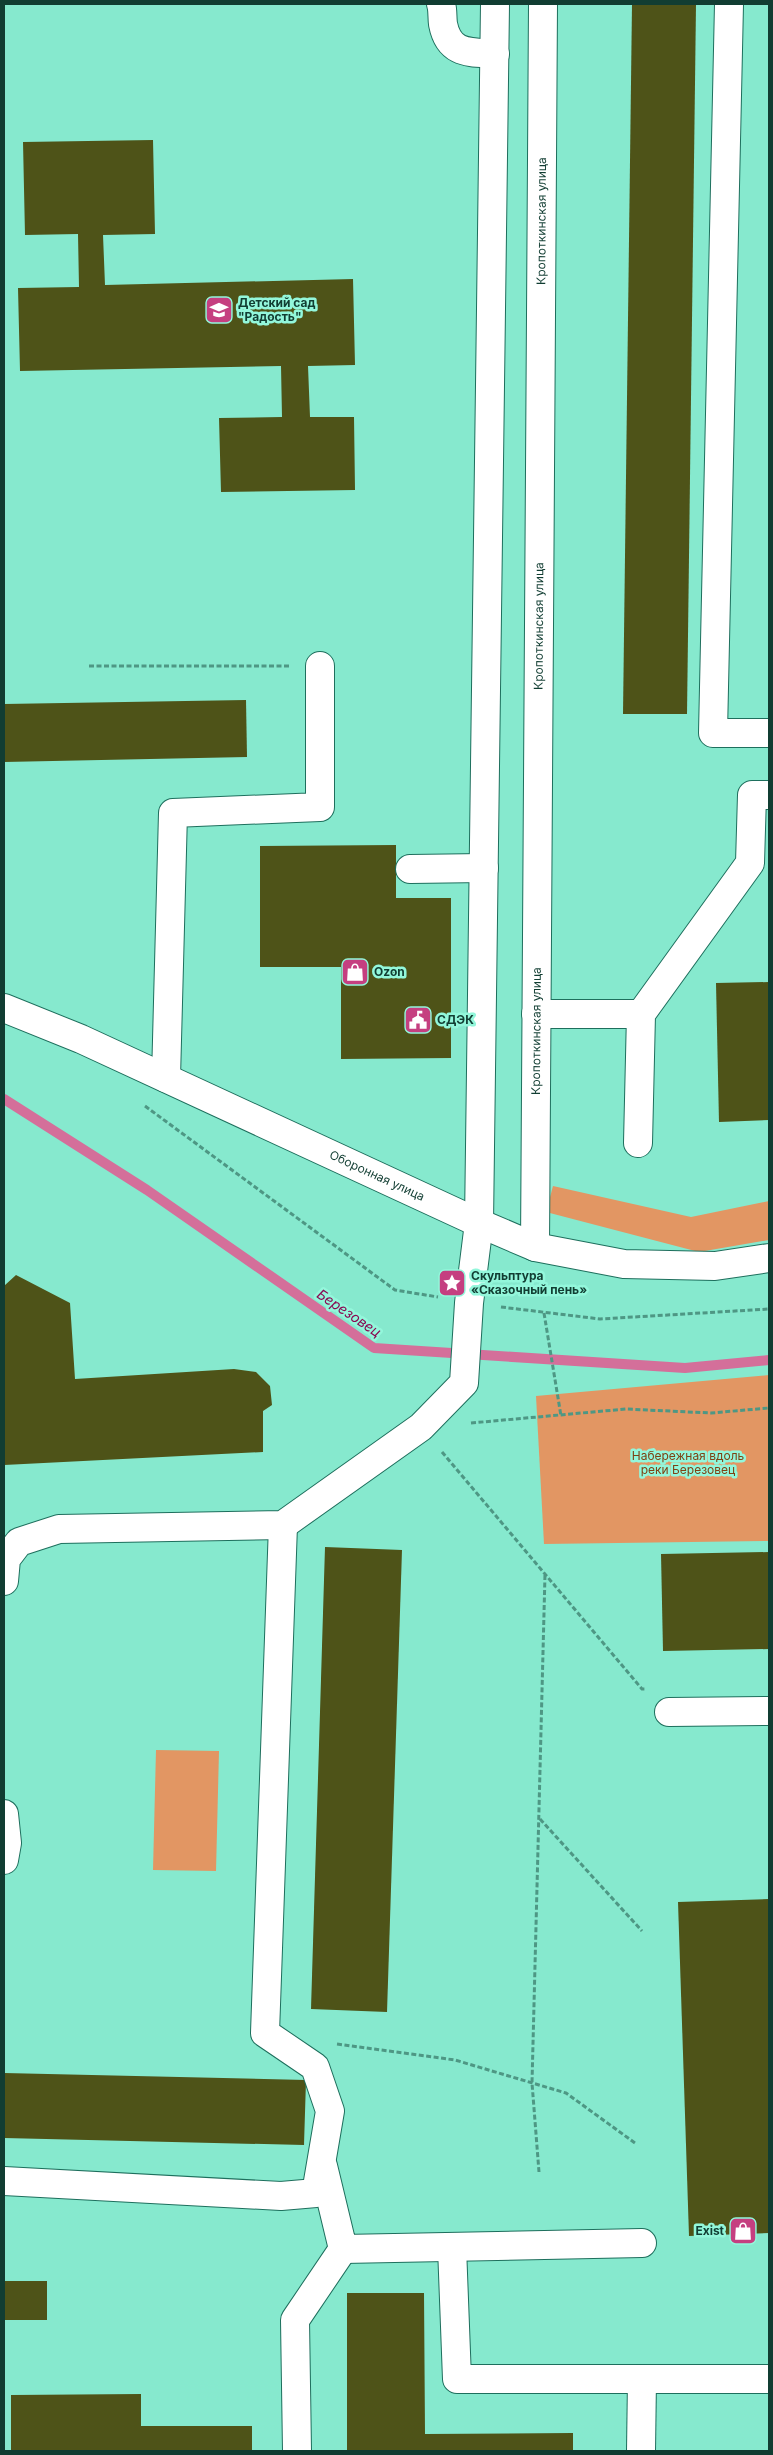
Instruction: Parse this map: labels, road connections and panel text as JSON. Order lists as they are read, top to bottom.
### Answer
{
  "streets": {
    "street": ["Кропоткинская улица", "Оборонная улица"]
  },
  "crossings": [
    ["Кропоткинская улица", "Оборонная улица"]
  ],
  "water": ["Березовец"],
  "parks": ["Набережная вдоль реки Березовец"],
  "places": {
    "school or university": ["Детский сад \"Радость\""],
    "shop": ["Ozon", "Exist"],
    "public building": ["СДЭК"],
    "place": ["Скульптура «Сказочный пень»"]
  }
}
